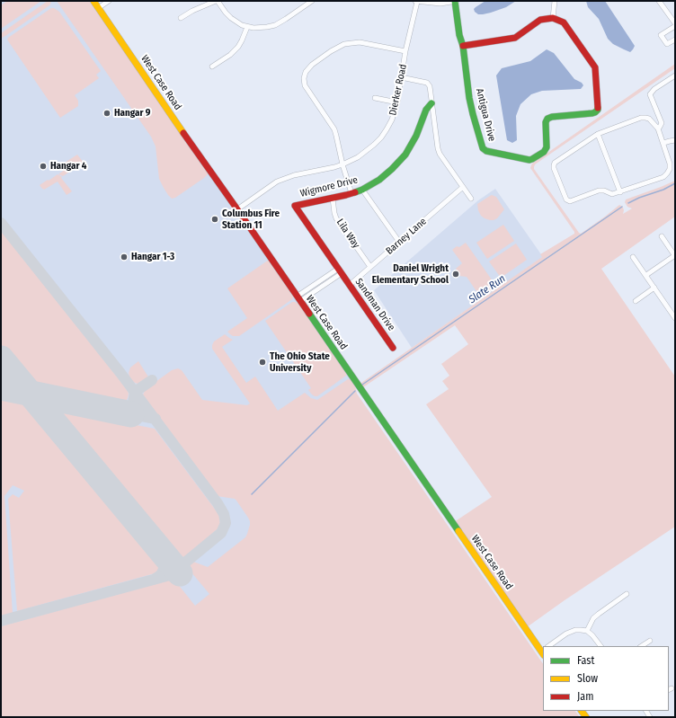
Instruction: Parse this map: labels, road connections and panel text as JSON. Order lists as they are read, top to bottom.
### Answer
{
  "streets": {
    "street": [
      "West Case Road",
      "Dierker Road",
      "Antigua Drive",
      "Wigmore Drive",
      "Lila Way",
      "Barney Lane",
      "Sandman Drive"
    ]
  },
  "crossings": [
    ["West Case Road", "Dierker Road"],
    ["Dierker Road", "Antigua Drive"],
    ["Wigmore Drive", "Lila Way"],
    ["Wigmore Drive", "Sandman Drive"],
    ["Lila Way", "Barney Lane"],
    ["Barney Lane", "Sandman Drive"]
  ],
  "water": ["Slate Run"],
  "places": [
    "Hangar 9",
    "Hangar 4",
    "Columbus Fire Station 11",
    "Hangar 1-3",
    "Daniel Wright Elementary School",
    "The Ohio State University"
  ],
  "legend": ["Fast", "Slow", "Jam"]
}
